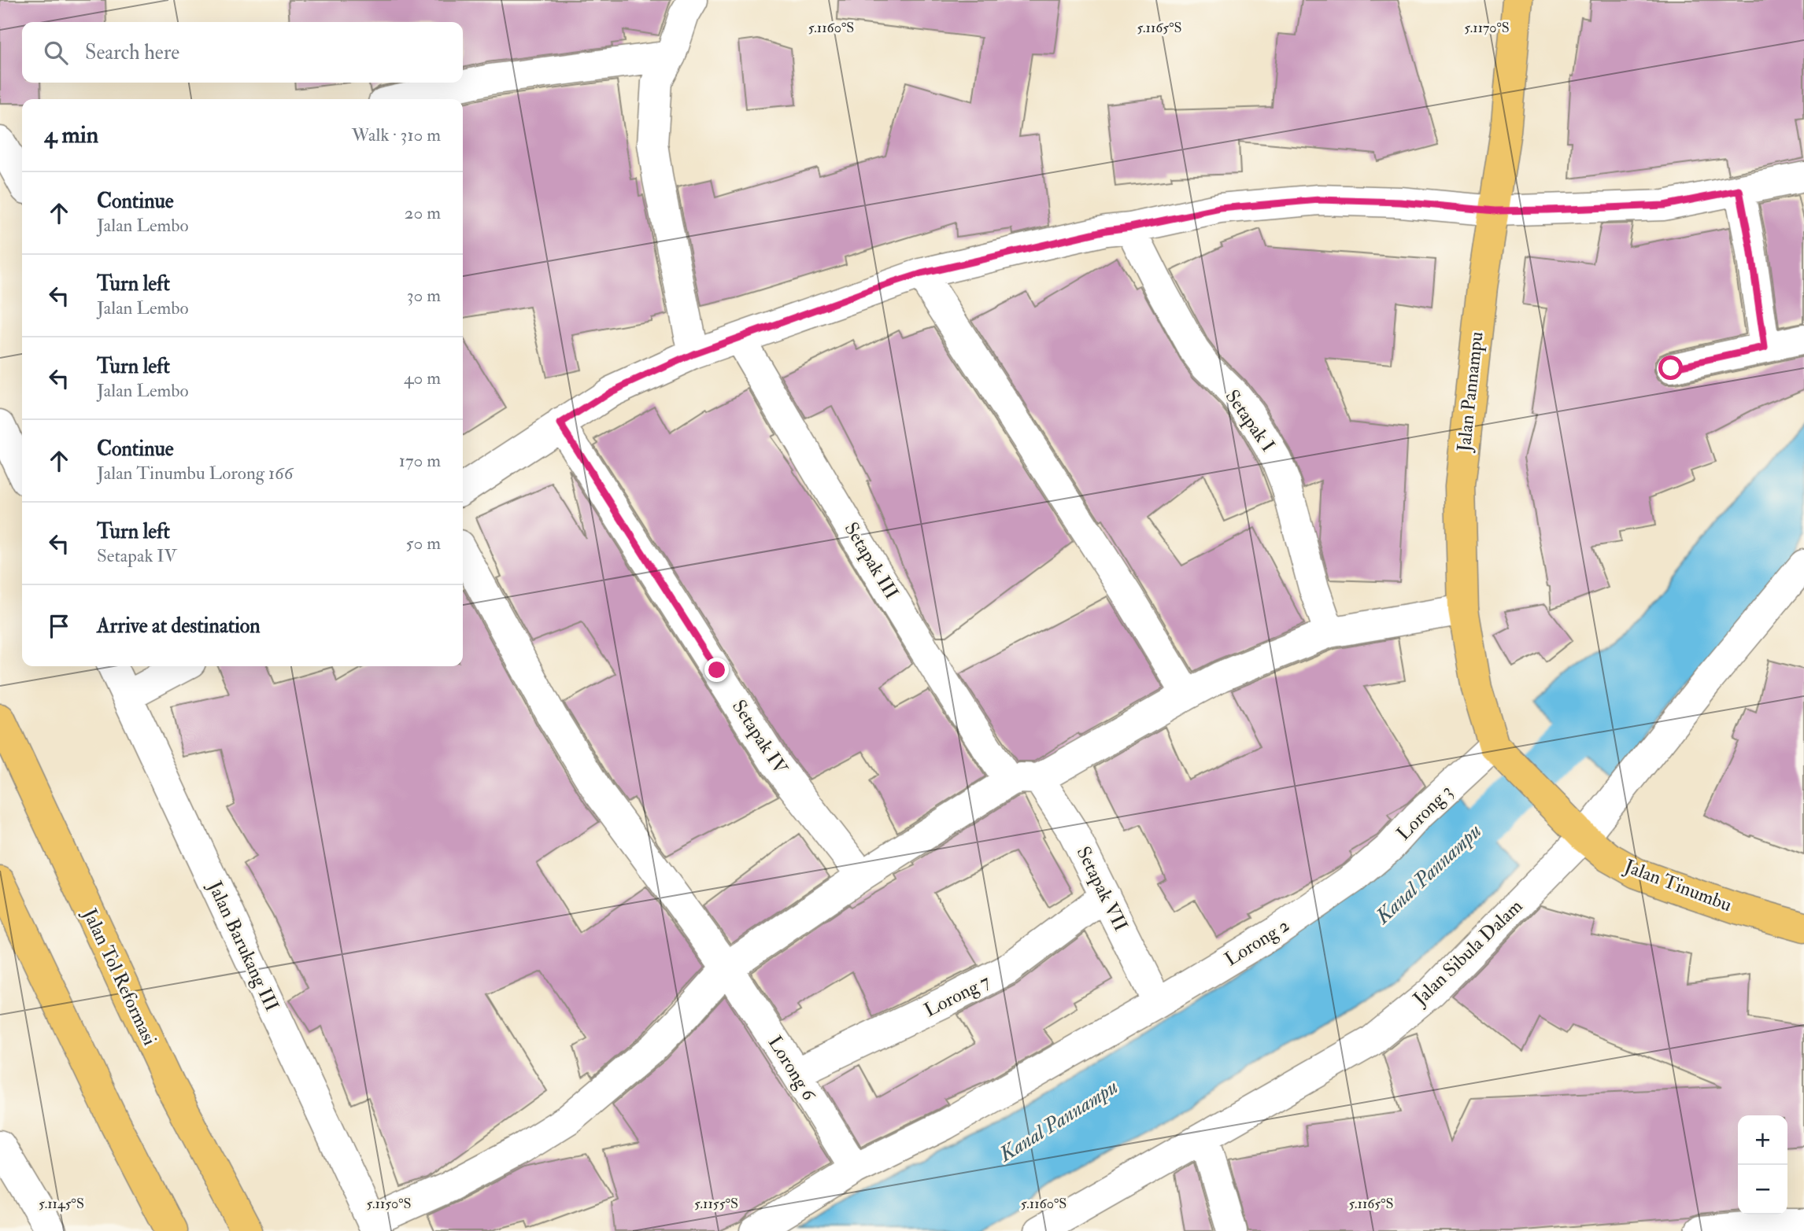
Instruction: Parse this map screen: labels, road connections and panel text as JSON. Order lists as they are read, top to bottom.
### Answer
{
  "streets": {
    "main road": ["Jalan Pannampu", "Jalan Tinumbu", "Jalan Tol Reformasi"],
    "street": [
      "Setapak I",
      "Setapak III",
      "Setapak IV",
      "Lorong 3",
      "Setapak VII",
      "Lorong 2",
      "Jalan Barukang III",
      "Jalan Sibula Dalam",
      "Lorong 7",
      "Lorong 6"
    ]
  },
  "crossings": [
    ["Jalan Pannampu", "Lorong 3"],
    ["Jalan Pannampu", "Jalan Tinumbu"],
    ["Lorong 3", "Lorong 2"],
    ["Jalan Tinumbu", "Jalan Sibula Dalam"],
    ["Setapak VII", "Lorong 2"],
    ["Setapak VII", "Lorong 7"],
    ["Lorong 2", "Lorong 6"],
    ["Lorong 7", "Lorong 6"]
  ],
  "water": ["Kanal Pannampu"],
  "page": {
    "search": "Search here",
    "heading": ["4 min", "Walk · 310 m"],
    "list": [
      ["Continue", "Jalan Lembo", "20 m"],
      ["Turn left", "Jalan Lembo", "30 m"],
      ["Turn left", "Jalan Lembo", "40 m"],
      ["Continue", "Jalan Tinumbu Lorong 166", "170 m"],
      ["Turn left", "Setapak IV", "50 m"],
      "Arrive at destination"
    ],
    "map_buttons": ["+", "−"]
  },
  "coordinates": [
    "5.1160°S",
    "5.1165°S",
    "5.1170°S",
    "5.1145°S",
    "5.1150°S",
    "5.1155°S"
  ]
}
